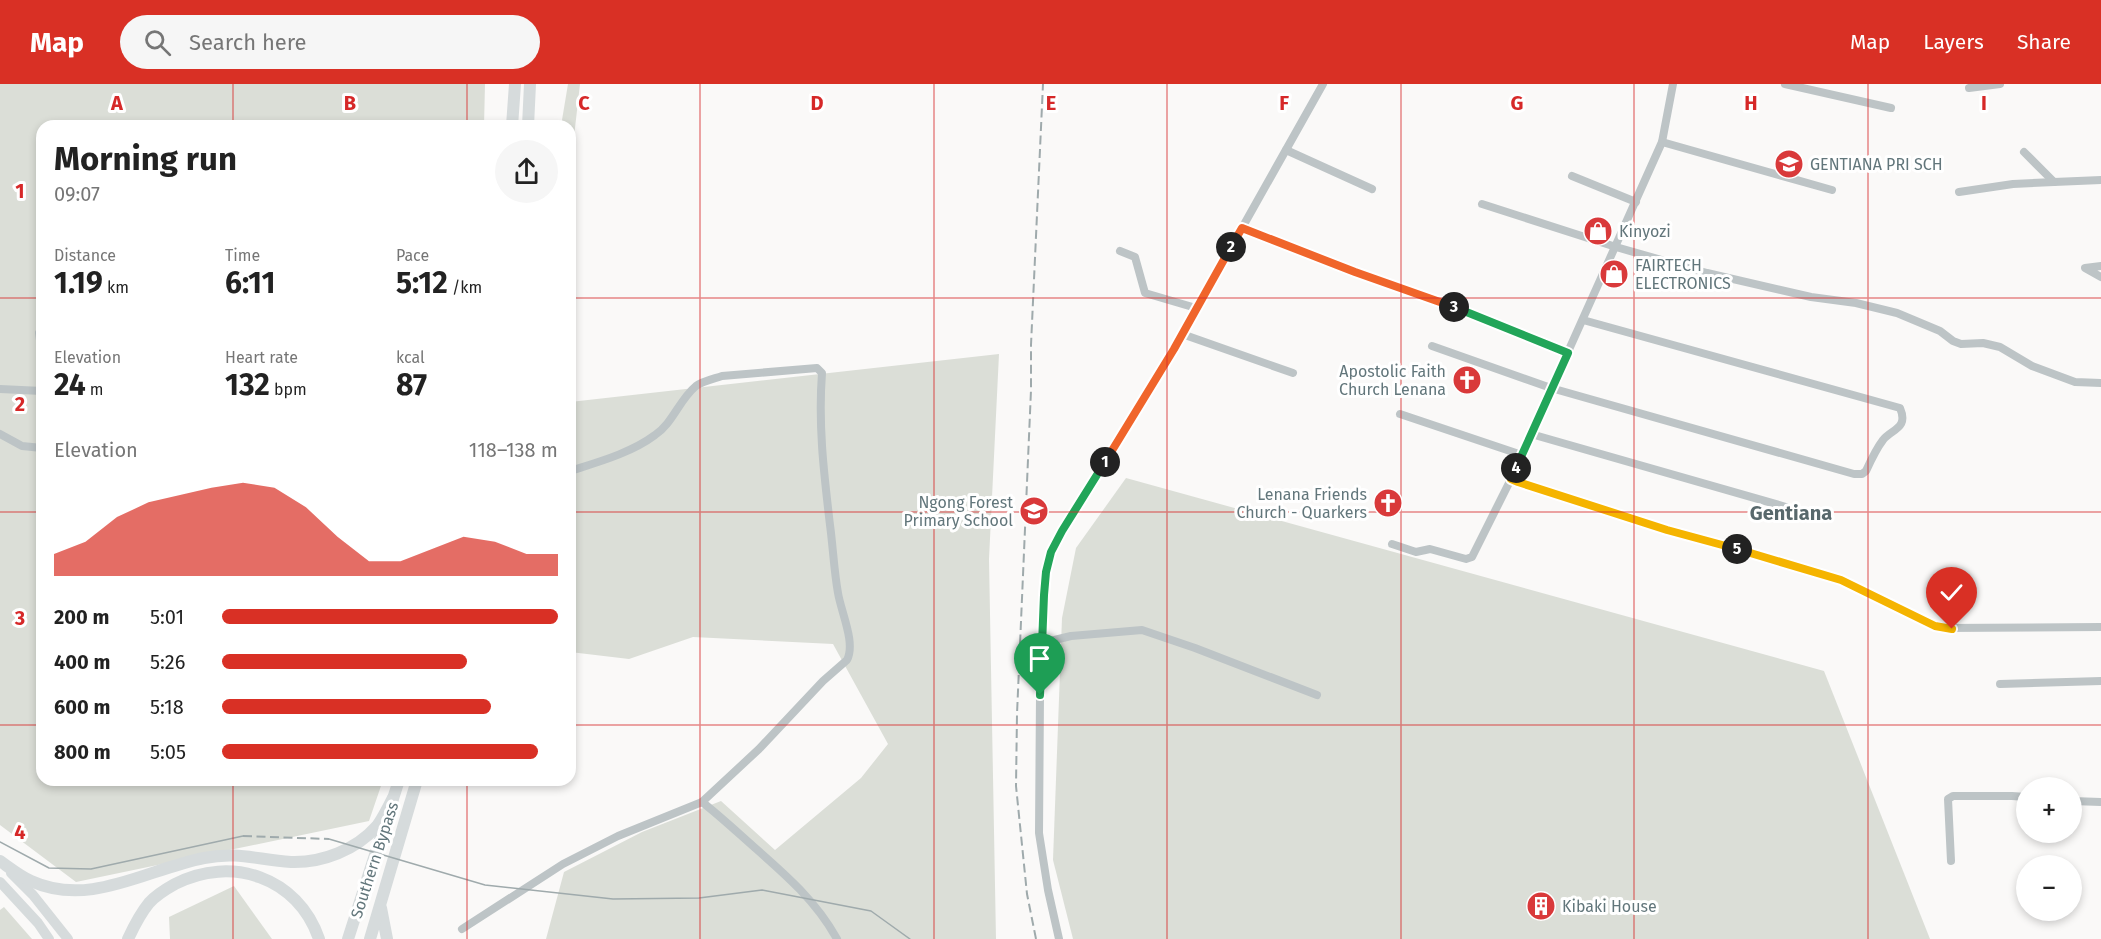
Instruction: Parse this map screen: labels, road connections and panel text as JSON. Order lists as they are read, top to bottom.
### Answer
{
  "streets": {
    "highway": ["Southern Bypass"]
  },
  "districts": ["Gentiana"],
  "places": {
    "school or university": ["GENTIANA PRI SCH", "Ngong Forest Primary School"],
    "shop": ["Kinyozi", "FAIRTECH ELECTRONICS"],
    "church": ["Apostolic Faith Church Lenana", "Lenana Friends Church - Quarkers"],
    "building": ["Kibaki House"]
  },
  "page": {
    "header": "Map",
    "search": "Search here",
    "nav": ["Map", "Layers", "Share"],
    "heading": ["Morning run", "09:07"],
    "stats": [
      ["Distance", "1.19 km"],
      ["Time", "6:11"],
      ["Pace", "5:12 /km"],
      ["Elevation", "24 m"],
      ["Heart rate", "132 bpm"],
      ["kcal", "87"]
    ],
    "pins": [
      "2",
      "3",
      "1",
      "4",
      "5"
    ],
    "chart": ["Elevation", "118–138 m"],
    "list": [
      {
        "name": "200 m",
        "note": "5:01"
      },
      {
        "name": "400 m",
        "note": "5:26"
      },
      {
        "name": "600 m",
        "note": "5:18"
      },
      {
        "name": "800 m",
        "note": "5:05"
      }
    ],
    "map_buttons": ["+", "−"]
  },
  "grid": {
    "columns": [
      "A",
      "B",
      "C",
      "D",
      "E",
      "F",
      "G",
      "H",
      "I"
    ],
    "rows": [
      "1",
      "2",
      "3",
      "4"
    ]
  }
}
